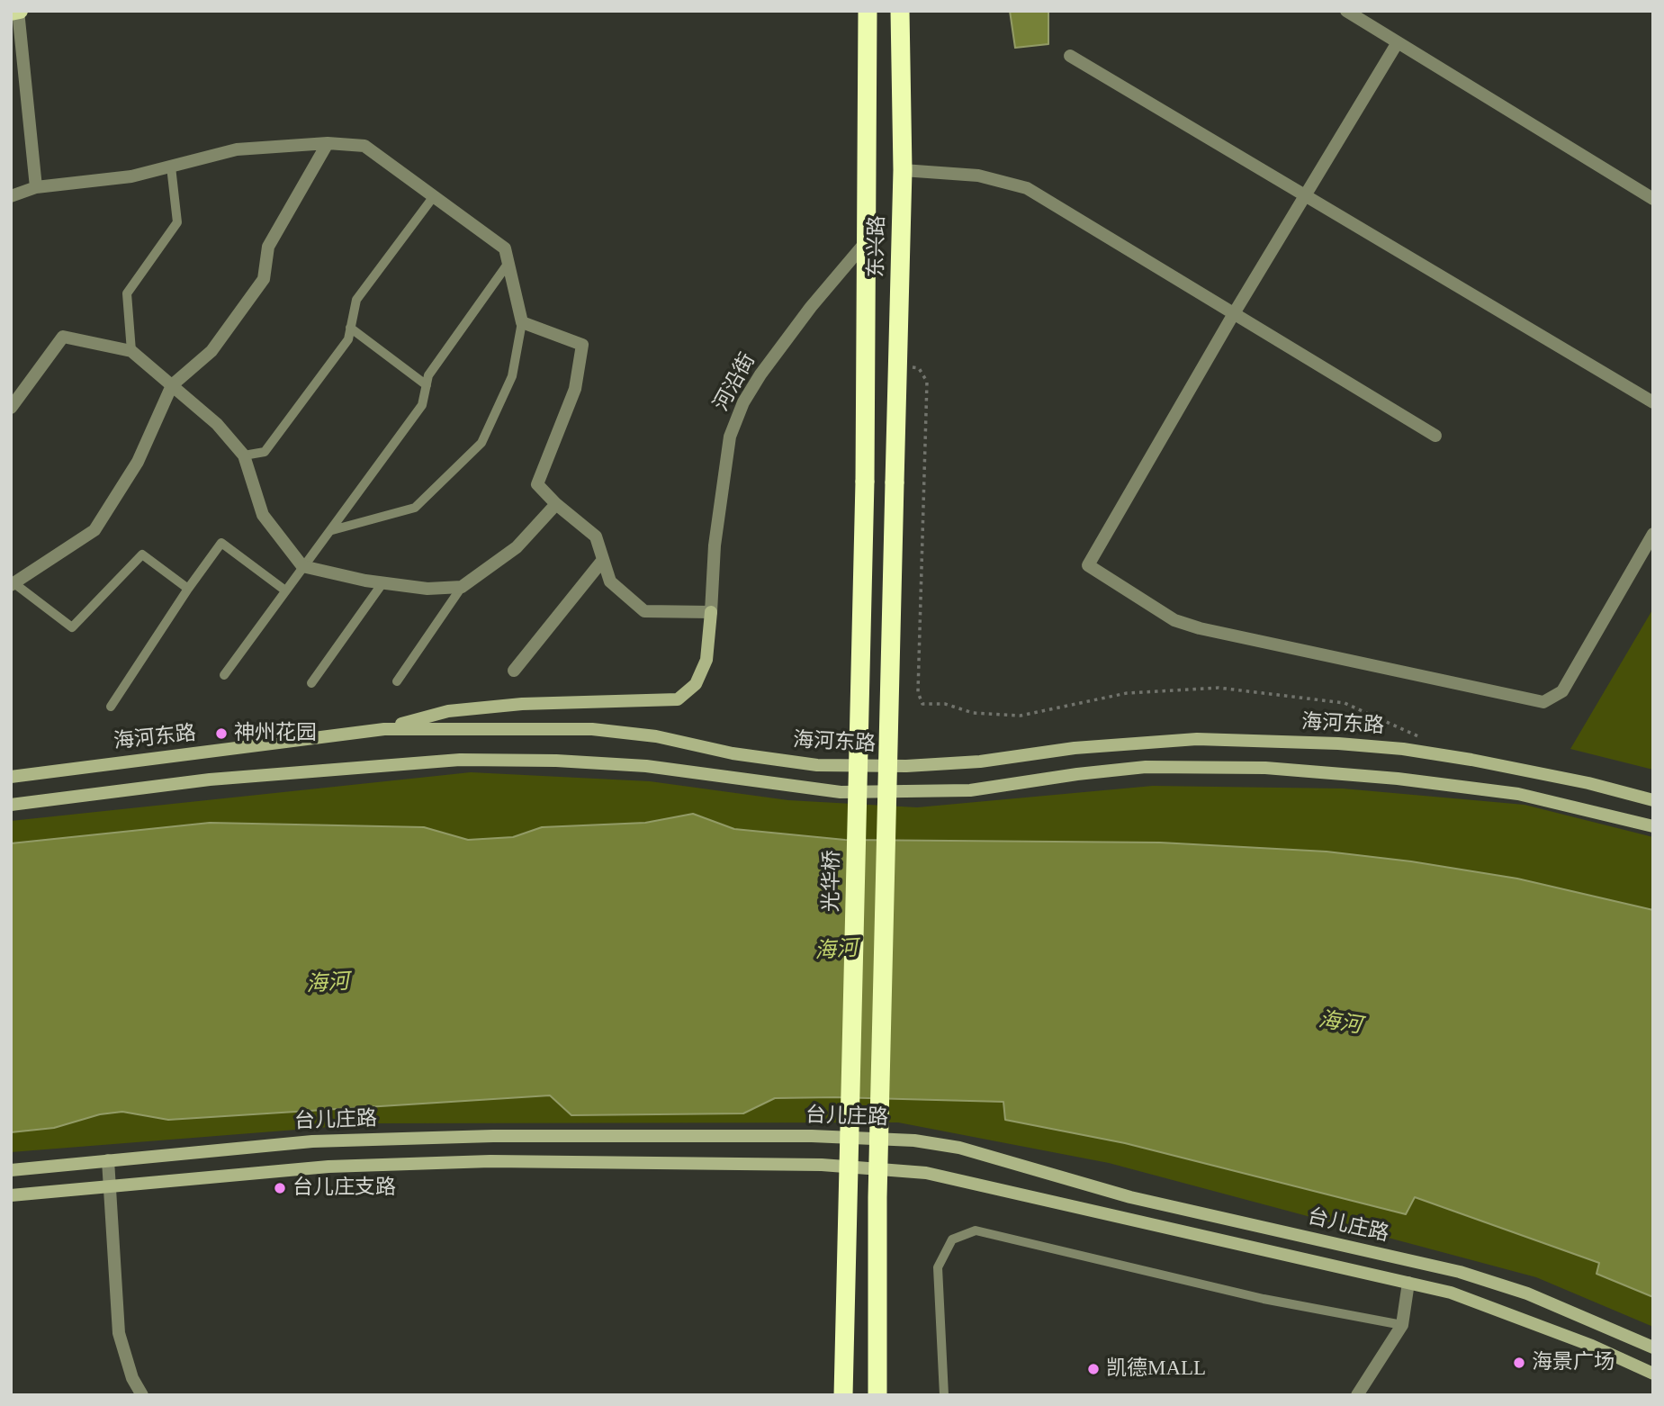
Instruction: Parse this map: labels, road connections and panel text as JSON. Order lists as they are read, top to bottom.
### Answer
{
  "streets": {
    "highway": ["东兴路", "光华桥"],
    "main road": ["海河东路", "台儿庄路"],
    "street": ["河沿街"]
  },
  "crossings": [
    ["东兴路", "河沿街"],
    ["东兴路", "光华桥"]
  ],
  "water": ["海河"],
  "places": [
    "神州花园",
    "台儿庄支路",
    "海景广场",
    "凯德MALL"
  ]
}
